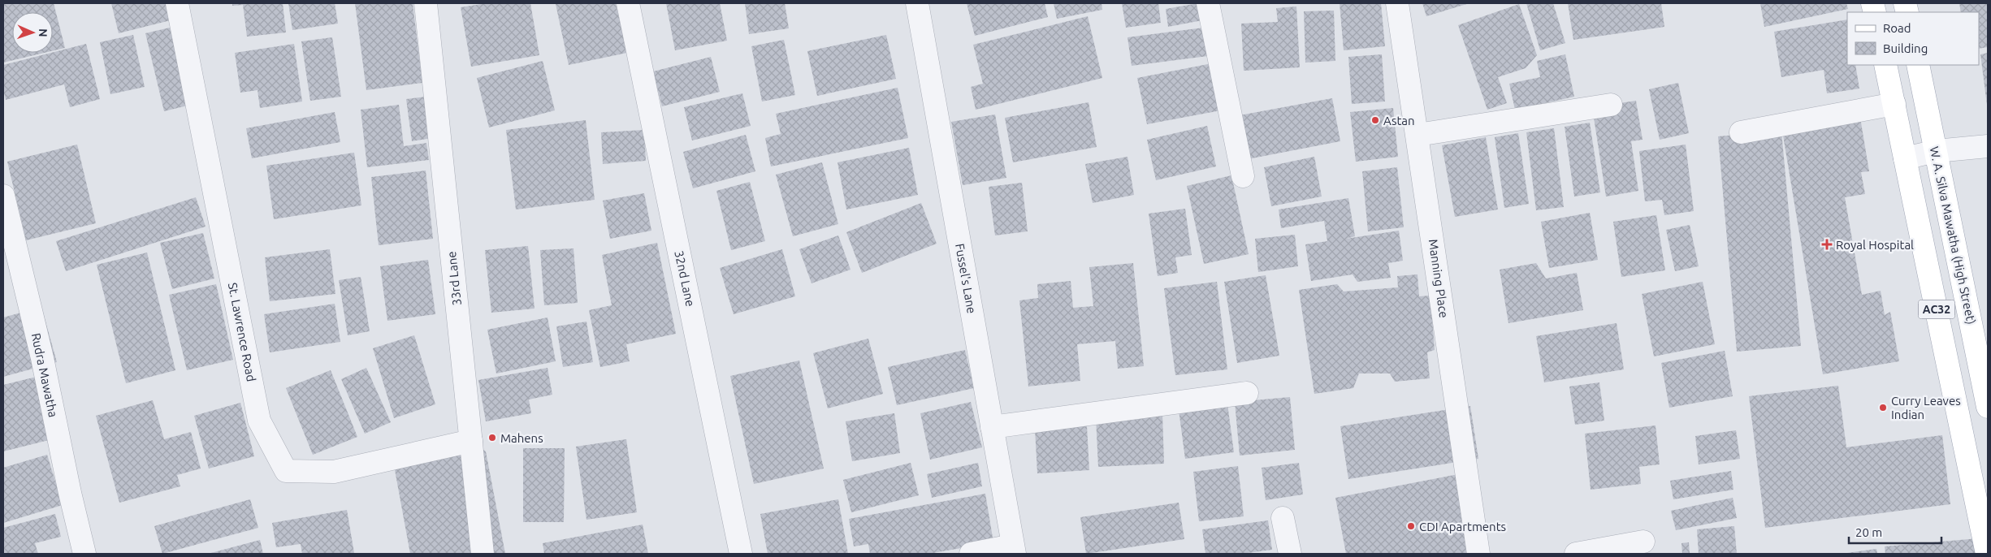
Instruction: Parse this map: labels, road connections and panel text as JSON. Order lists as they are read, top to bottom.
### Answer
{
  "streets": {
    "main road": ["W. A. Silva Mawatha (High Street)", "AC32"],
    "street": [
      "33rd Lane",
      "32nd Lane",
      "Fussel's Lane",
      "Manning Place",
      "St. Lawrence Road",
      "Rudra Mawatha"
    ]
  },
  "crossings": [
    ["33rd Lane", "St. Lawrence Road"]
  ],
  "places": {
    "other": [
      "Astan",
      "Curry Leaves Indian",
      "Mahens",
      "CDI Apartments"
    ],
    "health": ["Royal Hospital"]
  },
  "legend": ["Road", "Building"],
  "scale_bar": "20 m",
  "north": "right"
}
